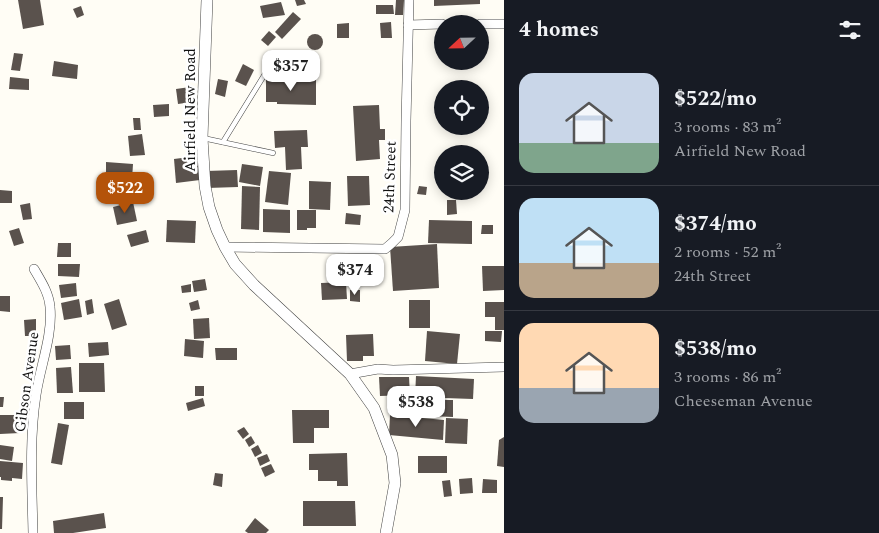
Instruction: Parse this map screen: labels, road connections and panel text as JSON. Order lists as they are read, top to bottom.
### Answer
{
  "streets": {
    "street": ["Airfield New Road", "24th Street", "Gibson Avenue"]
  },
  "crossings": [
    ["Airfield New Road", "24th Street"]
  ],
  "north": "left",
  "page": {
    "heading": "4 homes",
    "price": [
      "$357",
      "$522",
      "$374",
      "$538"
    ],
    "list": [
      {
        "name": "$522/mo",
        "note": "3 rooms · 83 m² · Airfield New Road"
      },
      {
        "name": "$374/mo",
        "note": "2 rooms · 52 m² · 24th Street"
      },
      {
        "name": "$538/mo",
        "note": "3 rooms · 86 m² · Cheeseman Avenue"
      }
    ]
  }
}
